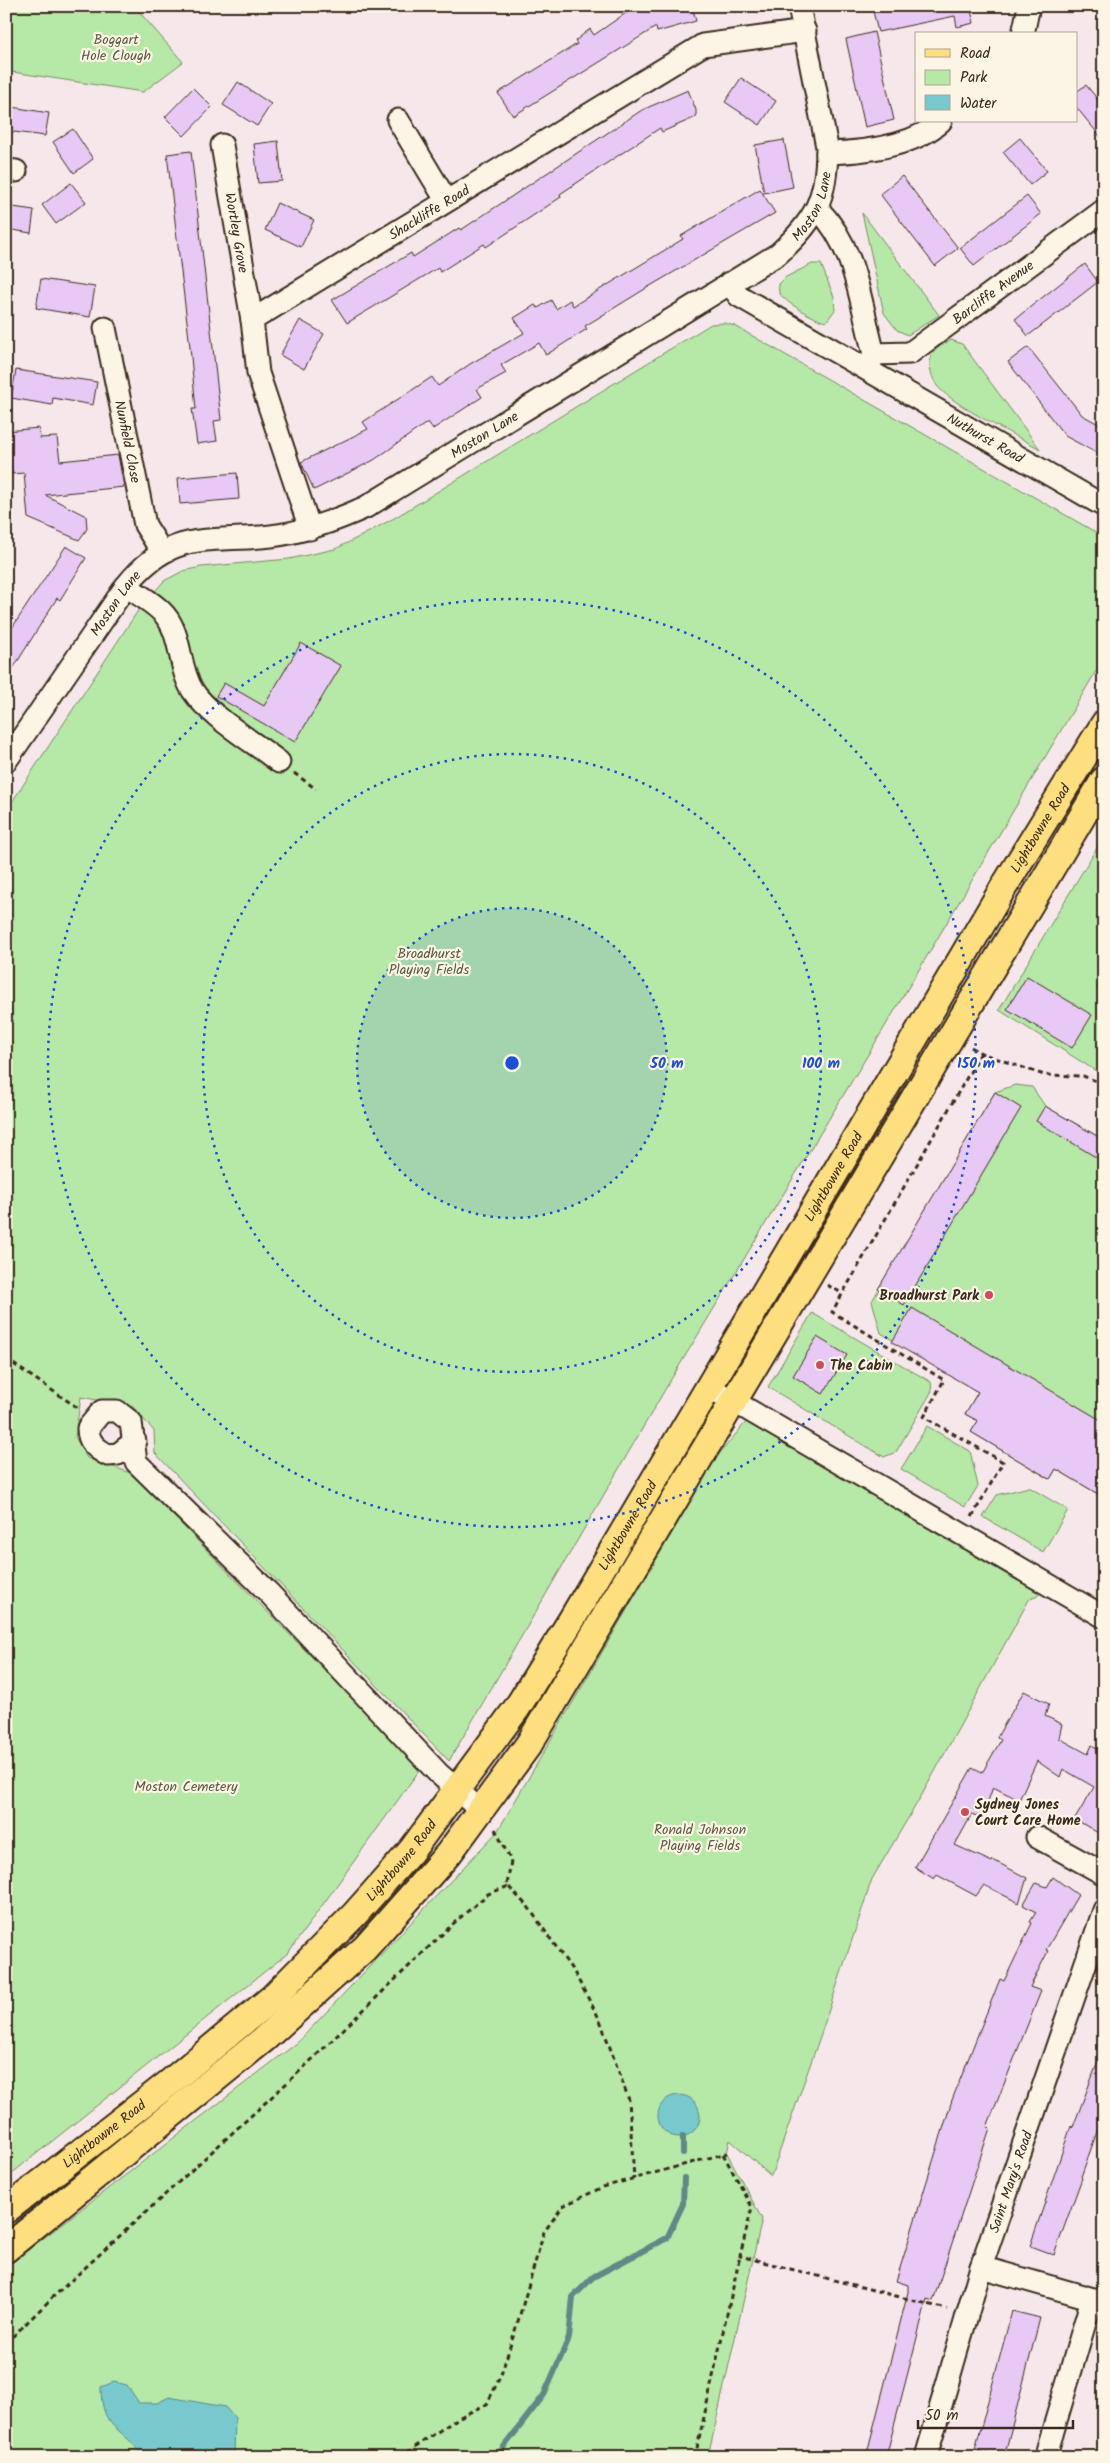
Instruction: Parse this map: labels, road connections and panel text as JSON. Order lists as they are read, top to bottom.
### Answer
{
  "streets": {
    "main road": ["Lightbowne Road"],
    "street": [
      "Moston Lane",
      "Shackliffe Road",
      "Wortley Grove",
      "Barcliffe Avenue",
      "Nuthurst Road",
      "Nunfield Close",
      "Saint Mary's Road"
    ]
  },
  "crossings": [
    ["Moston Lane", "Shackliffe Road"],
    ["Moston Lane", "Nuthurst Road"],
    ["Moston Lane", "Nunfield Close"],
    ["Shackliffe Road", "Wortley Grove"],
    ["Barcliffe Avenue", "Nuthurst Road"]
  ],
  "parks": [
    "Boggart Hole Clough",
    "Broadhurst Playing Fields",
    "Moston Cemetery",
    "Ronald Johnson Playing Fields"
  ],
  "places": ["Broadhurst Park", "The Cabin", "Sydney Jones Court Care Home"],
  "legend": ["Road", "Park", "Water"],
  "scale_bar": "50 m",
  "rings": ["50 m", "100 m", "150 m"]
}
